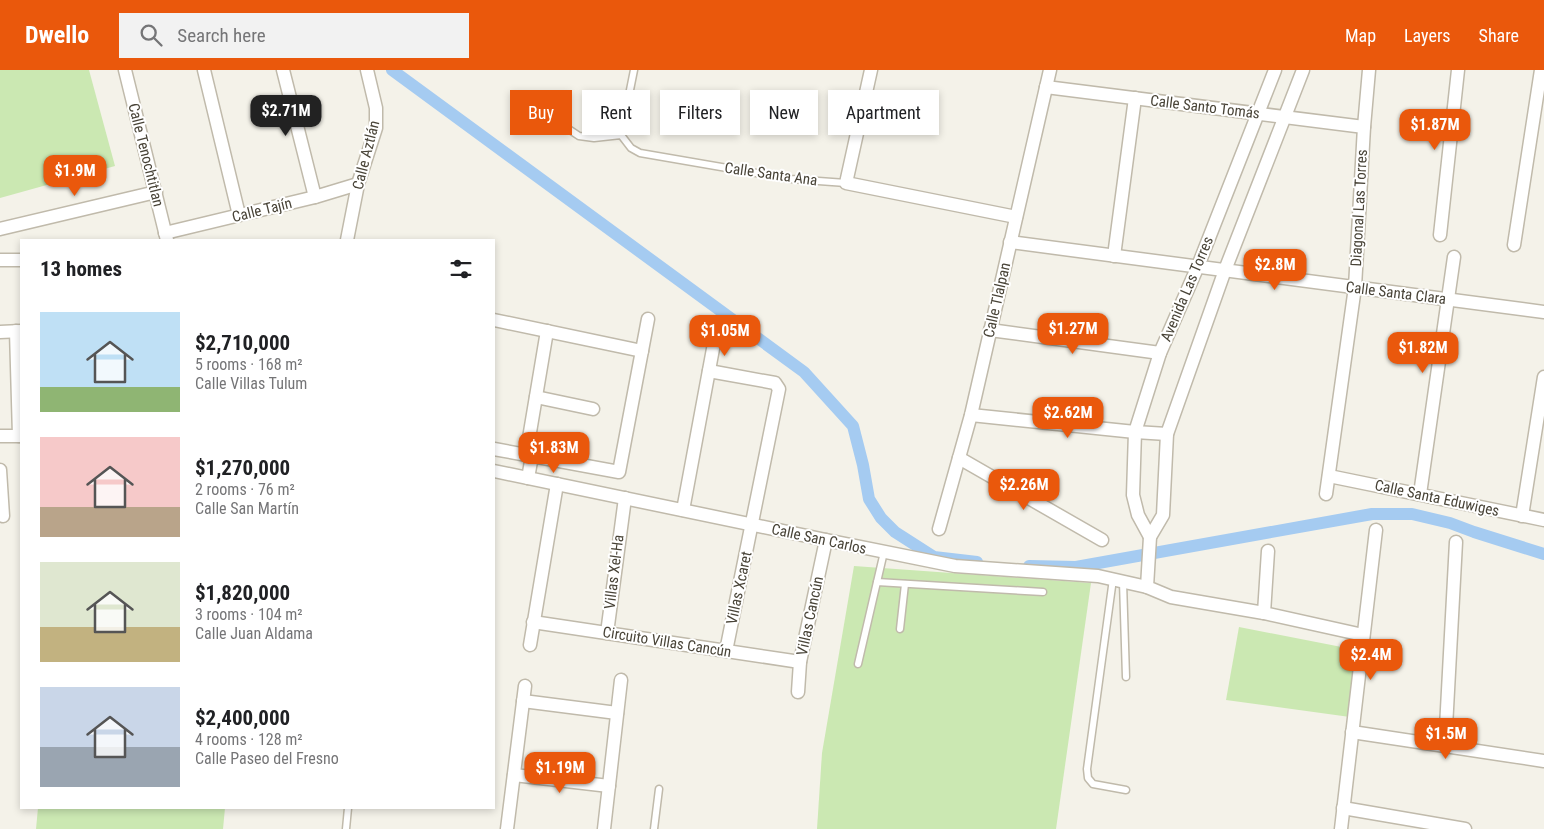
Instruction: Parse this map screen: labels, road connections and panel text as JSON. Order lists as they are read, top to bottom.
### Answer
{
  "streets": {
    "street": [
      "Calle Santo Tomás",
      "Calle Tenochtitlan",
      "Calle Aztlán",
      "Calle Santa Ana",
      "Diagonal Las Torres",
      "Calle Tajín",
      "Avenida Las Torres",
      "Calle Santa Clara",
      "Calle Tlalpan",
      "Calle Santa Eduwiges",
      "Calle San Carlos",
      "Villas Xel-Ha",
      "Villas Xcaret",
      "Villas Cancún",
      "Circuito Villas Cancún"
    ]
  },
  "crossings": [
    ["Calle Santo Tomás", "Diagonal Las Torres"],
    ["Calle Santo Tomás", "Avenida Las Torres"],
    ["Calle Santo Tomás", "Calle Tlalpan"],
    ["Calle Tenochtitlan", "Calle Tajín"],
    ["Calle Aztlán", "Calle Tajín"],
    ["Calle Santa Ana", "Calle Tlalpan"],
    ["Diagonal Las Torres", "Calle Santa Clara"],
    ["Diagonal Las Torres", "Calle Santa Eduwiges"],
    ["Avenida Las Torres", "Calle Santa Clara"],
    ["Avenida Las Torres", "Calle San Carlos"],
    ["Calle Santa Clara", "Calle Tlalpan"],
    ["Calle San Carlos", "Villas Xel-Ha"],
    ["Calle San Carlos", "Villas Xcaret"],
    ["Calle San Carlos", "Villas Cancún"],
    ["Villas Xel-Ha", "Circuito Villas Cancún"],
    ["Villas Xcaret", "Circuito Villas Cancún"],
    ["Villas Cancún", "Circuito Villas Cancún"]
  ],
  "page": {
    "header": "Dwello",
    "search": "Search here",
    "nav": ["Map", "Layers", "Share"],
    "chip": [
      "Buy",
      "Rent",
      "Filters",
      "New",
      "Apartment"
    ],
    "price": [
      "$2.71M",
      "$1.87M",
      "$1.9M",
      "$2.8M",
      "$1.27M",
      "$1.05M",
      "$1.82M",
      "$2.62M",
      "$1.83M",
      "$2.26M",
      "$2.4M",
      "$1.5M",
      "$1.19M"
    ],
    "heading": "13 homes",
    "list": [
      {
        "name": "$2,710,000",
        "note": "5 rooms · 168 m² · Calle Villas Tulum"
      },
      {
        "name": "$1,270,000",
        "note": "2 rooms · 76 m² · Calle San Martín"
      },
      {
        "name": "$1,820,000",
        "note": "3 rooms · 104 m² · Calle Juan Aldama"
      },
      {
        "name": "$2,400,000",
        "note": "4 rooms · 128 m² · Calle Paseo del Fresno"
      }
    ]
  }
}
